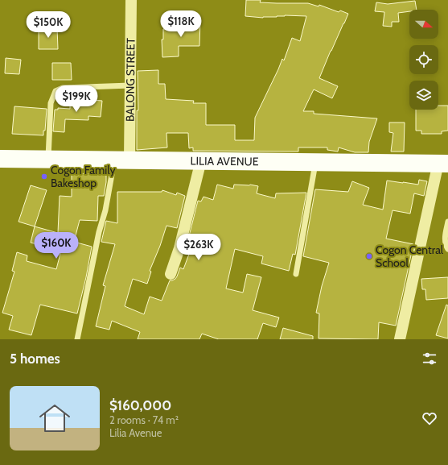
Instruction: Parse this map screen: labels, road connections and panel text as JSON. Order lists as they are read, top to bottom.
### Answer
{
  "streets": {
    "highway": ["LILIA AVENUE"],
    "street": ["BALONG STREET"]
  },
  "crossings": [
    ["BALONG STREET", "LILIA AVENUE"]
  ],
  "places": ["Cogon Family Bakeshop", "Cogon Central School"],
  "north": "right",
  "page": {
    "price": [
      "$118K",
      "$150K",
      "$199K",
      "$160K",
      "$263K"
    ],
    "heading": "5 homes",
    "list": [
      {
        "name": "$160,000",
        "note": "2 rooms · 74 m² · Lilia Avenue"
      }
    ]
  }
}
